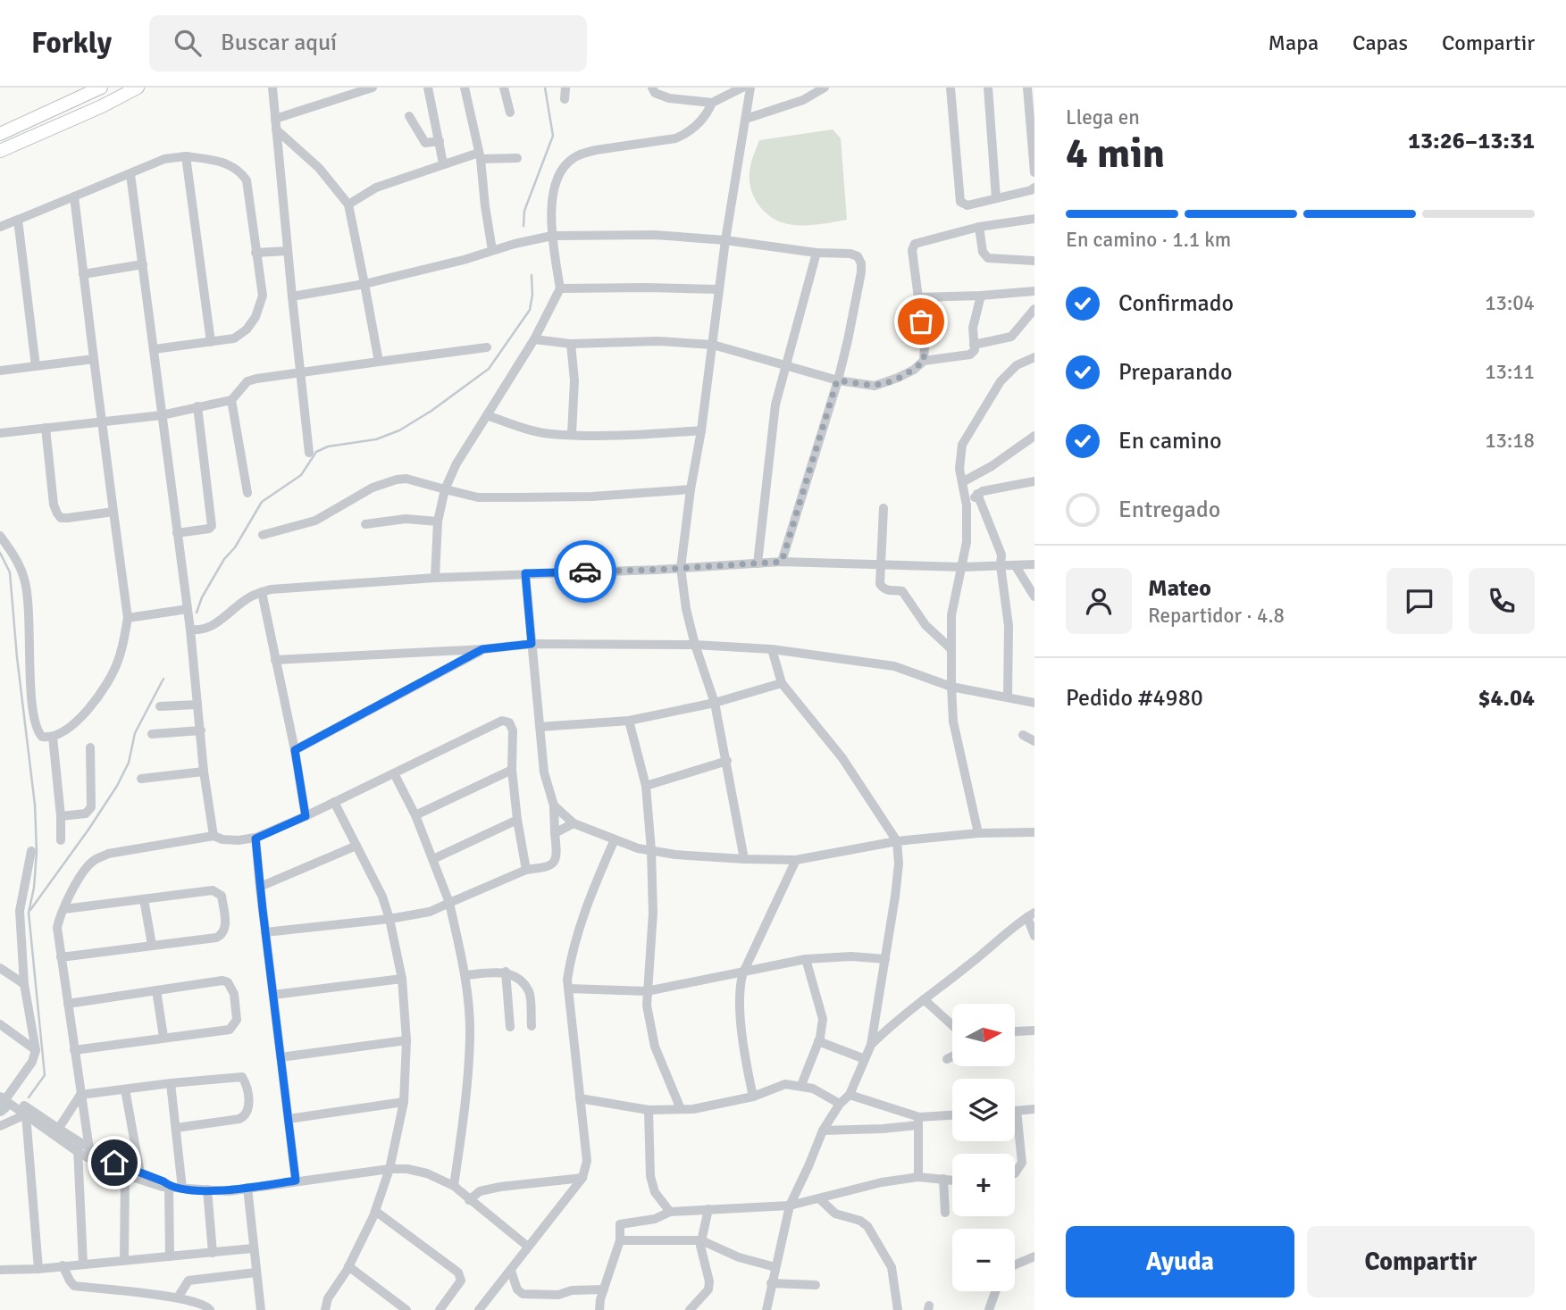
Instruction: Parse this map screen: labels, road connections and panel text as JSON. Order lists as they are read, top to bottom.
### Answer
{
  "north": "right",
  "page": {
    "header": "Forkly",
    "search": "Buscar aquí",
    "nav": ["Mapa", "Capas", "Compartir"],
    "heading": ["4 min", "Llega en", "13:26–13:31"],
    "panel": [
      "Mateo",
      "Repartidor · 4.8",
      "Pedido #4980",
      "$4.04"
    ],
    "bar": "En camino · 1.1 km",
    "list": [
      ["Confirmado", "13:04"],
      ["Preparando", "13:11"],
      ["En camino", "13:18"],
      "Entregado"
    ],
    "map_buttons": ["+", "−"],
    "buttons": ["Ayuda", "Compartir"]
  }
}
